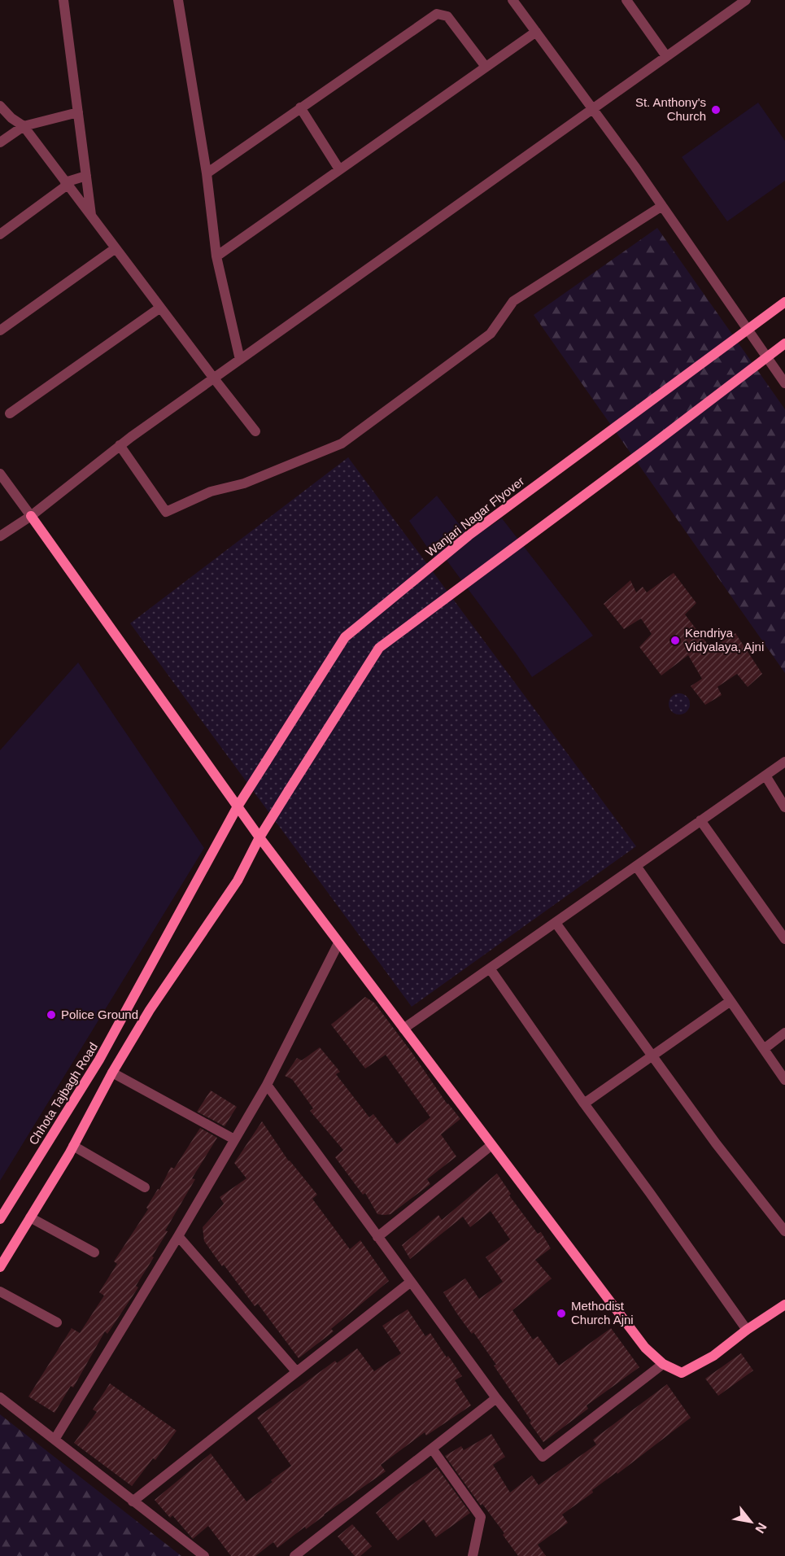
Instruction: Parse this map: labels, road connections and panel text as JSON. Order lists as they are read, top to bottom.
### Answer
{
  "streets": {
    "main road": ["Wanjari Nagar Flyover", "Chhota Tajbagh Road"]
  },
  "crossings": [
    ["Wanjari Nagar Flyover", "Chhota Tajbagh Road"]
  ],
  "places": [
    "St. Anthony's Church",
    "Kendriya Vidyalaya, Ajni",
    "Police Ground",
    "Methodist Church Ajni"
  ],
  "north": "bottom right"
}
